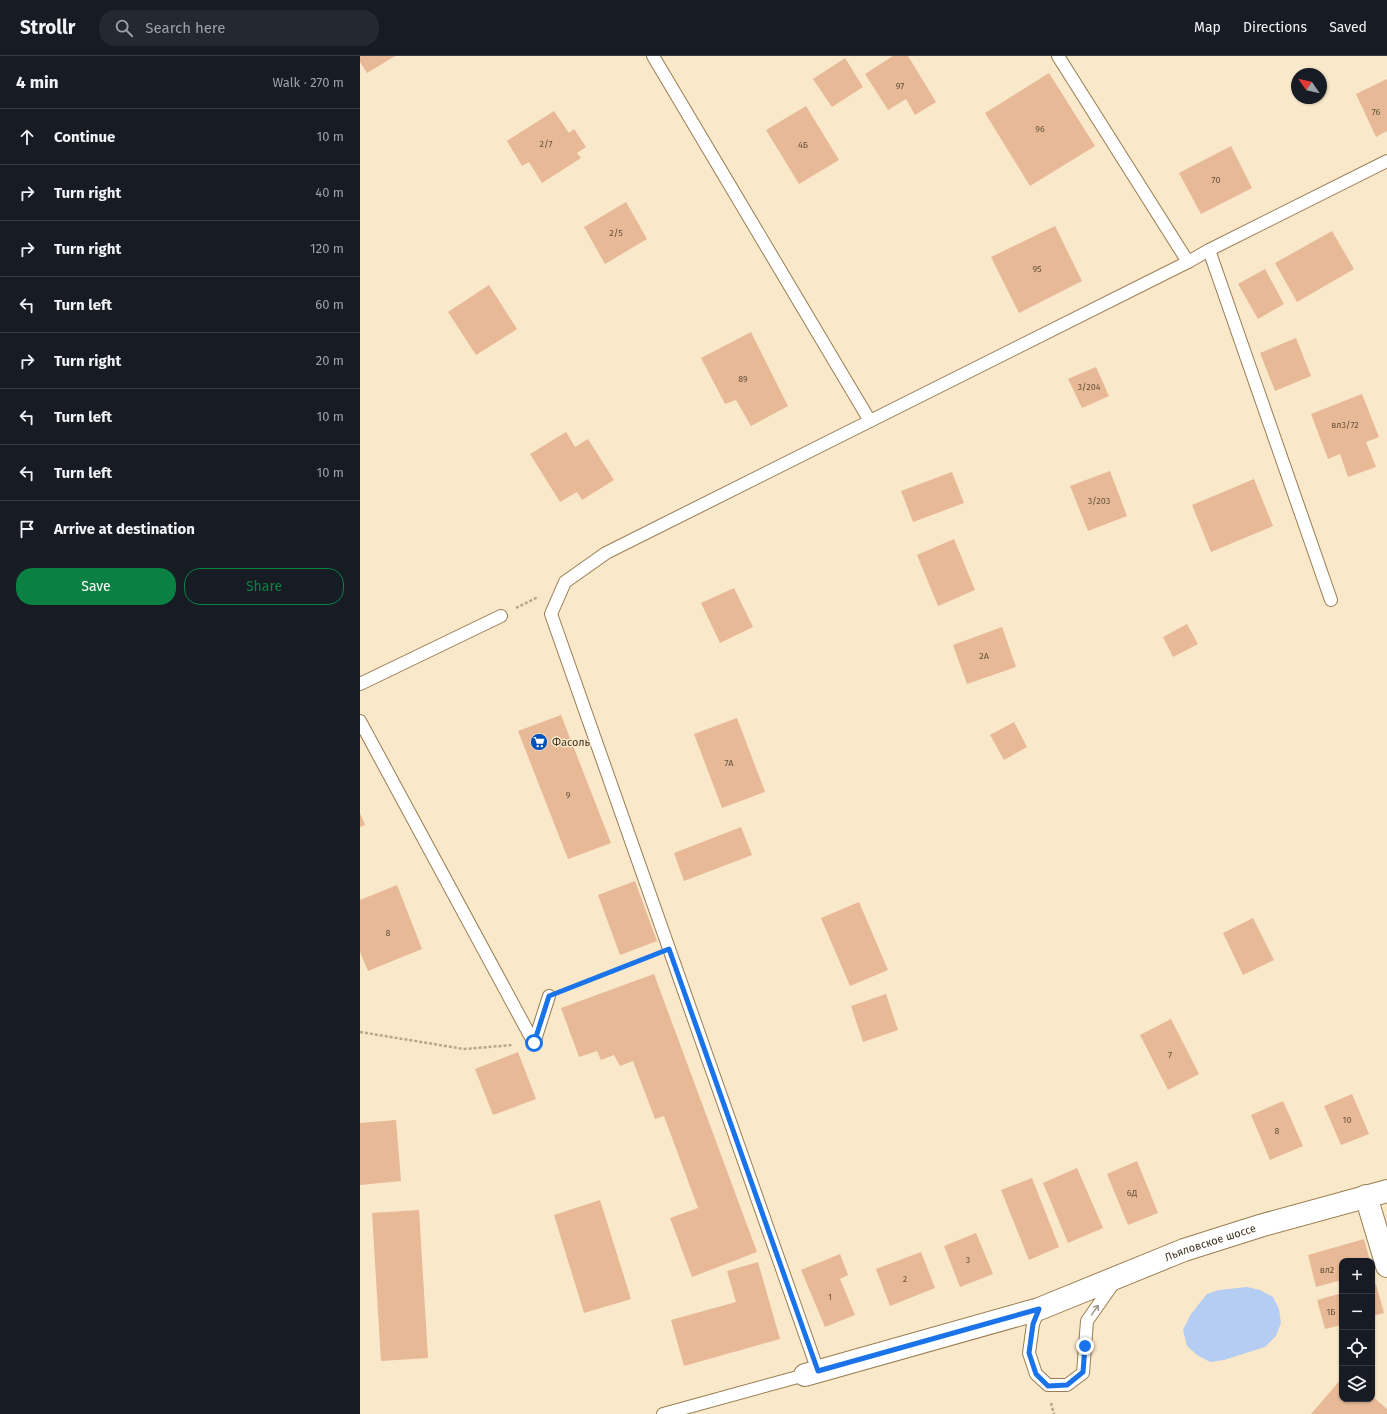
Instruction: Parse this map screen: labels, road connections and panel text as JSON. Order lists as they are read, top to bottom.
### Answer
{
  "streets": {
    "street": ["Льяловское шоссе"]
  },
  "places": {
    "supermarket": ["Фасоль"]
  },
  "house_numbers": [
    "97",
    "76",
    "96",
    "2/7",
    "4Б",
    "70",
    "2/5",
    "95",
    "89",
    "3/204",
    "вл3/72",
    "3/203",
    "2А",
    "7А",
    "9",
    "8",
    "7",
    "10",
    "8",
    "6Д",
    "3",
    "вл2",
    "2",
    "1",
    "1Б"
  ],
  "north": "top left",
  "page": {
    "header": "Strollr",
    "search": "Search here",
    "nav": ["Map", "Directions", "Saved"],
    "heading": ["4 min", "Walk · 270 m"],
    "list": [
      ["Continue", "10 m"],
      ["Turn right", "40 m"],
      ["Turn right", "120 m"],
      ["Turn left", "60 m"],
      ["Turn right", "20 m"],
      ["Turn left", "10 m"],
      ["Turn left", "10 m"],
      "Arrive at destination"
    ],
    "buttons": ["Save", "Share"],
    "map_buttons": ["+", "−"]
  }
}
